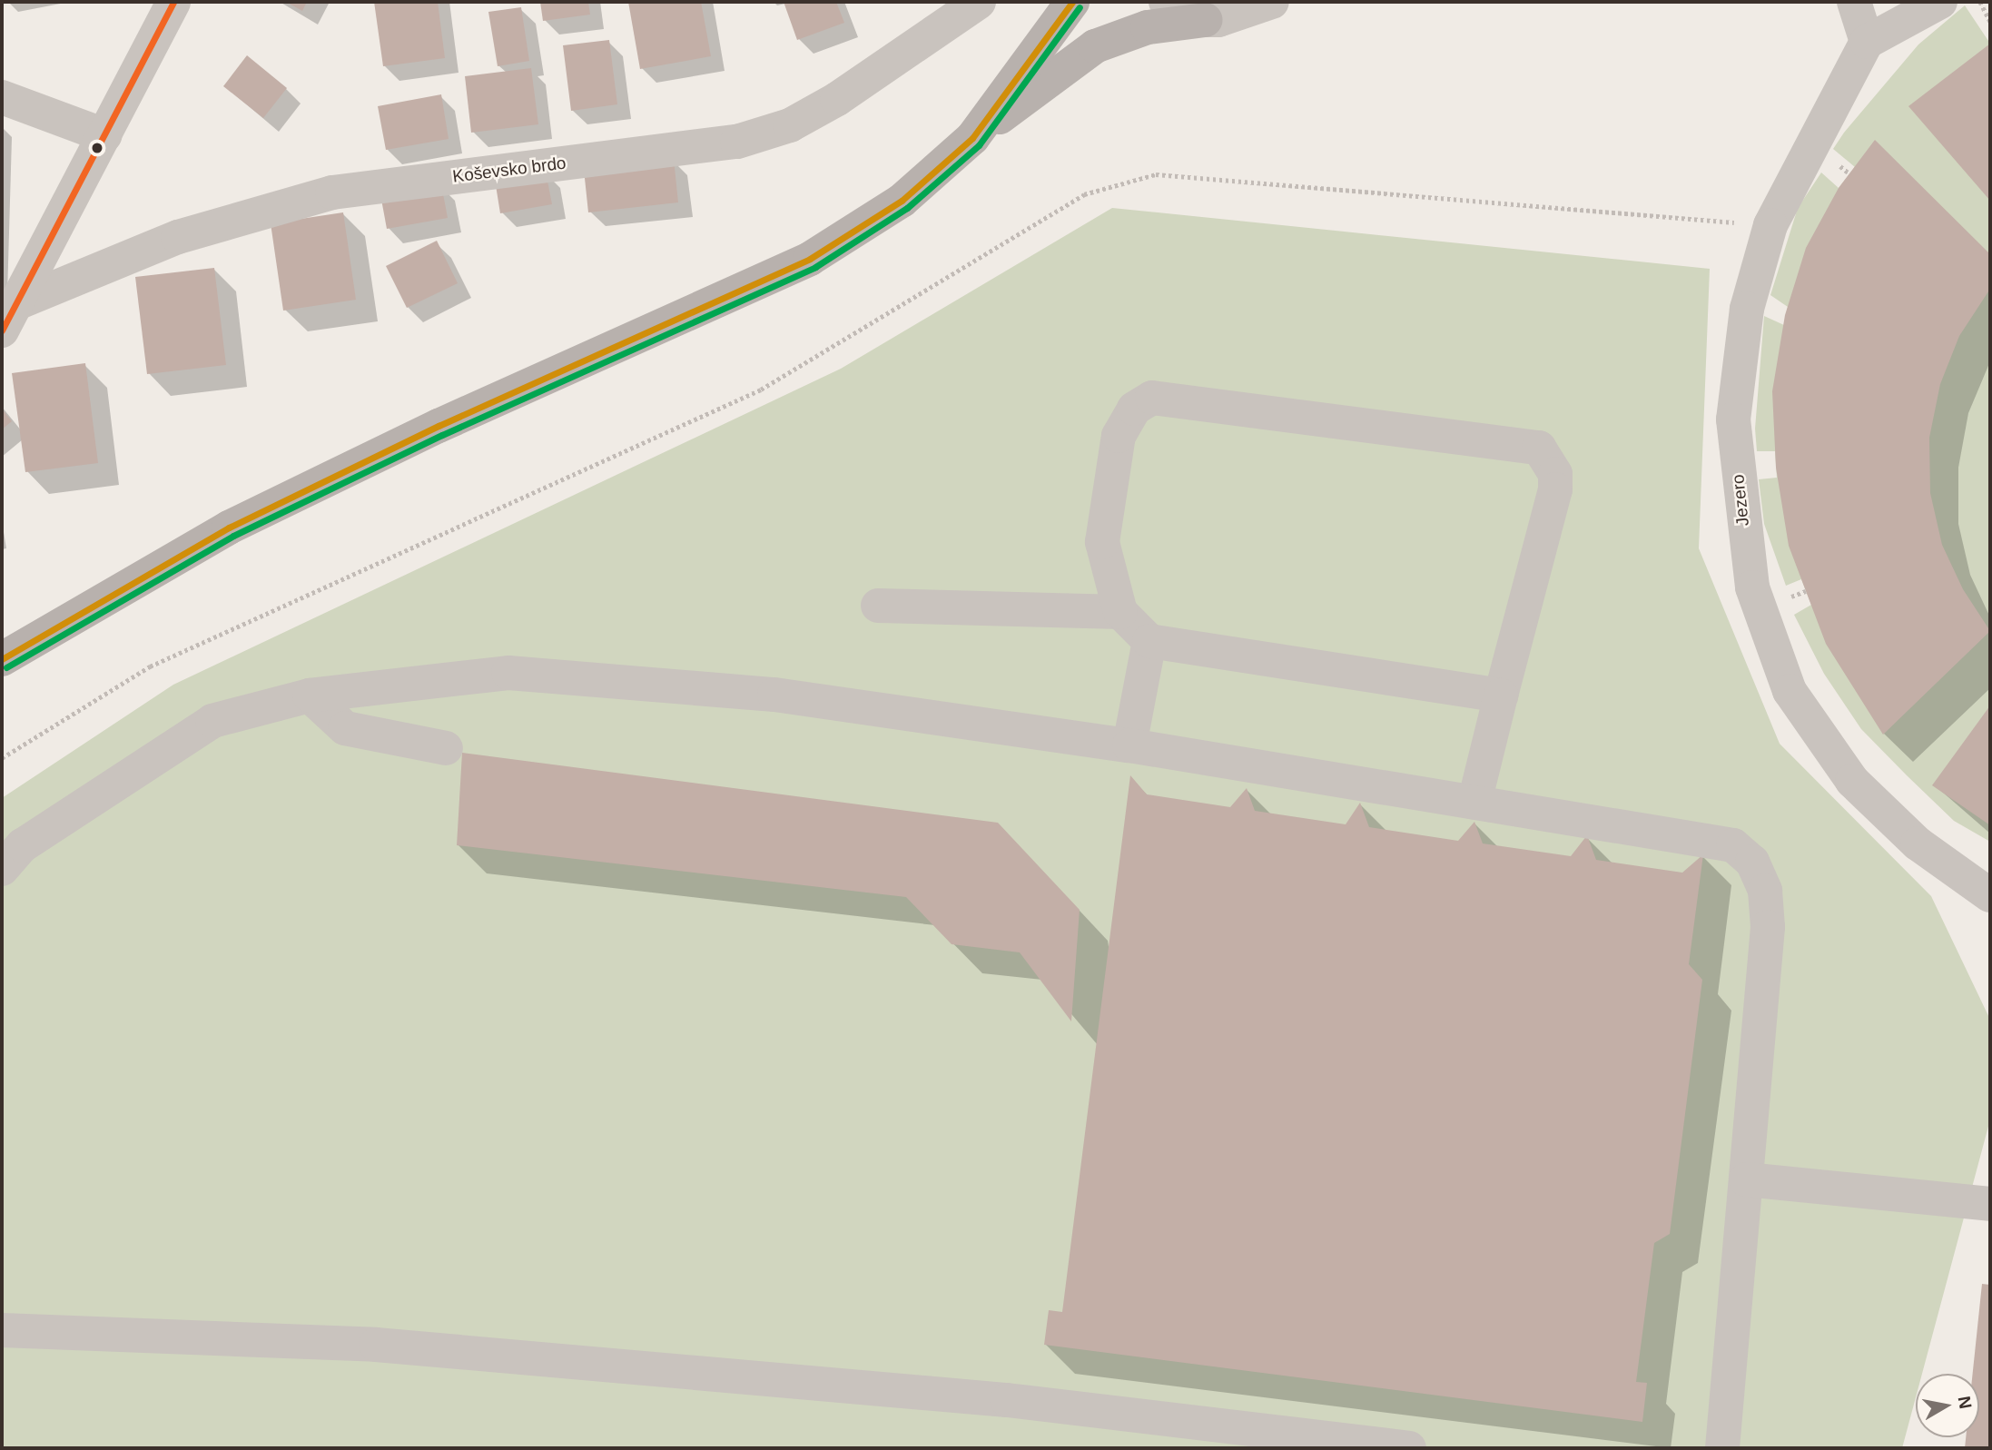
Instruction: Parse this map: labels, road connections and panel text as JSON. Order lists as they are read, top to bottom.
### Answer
{
  "streets": {
    "street": ["Koševsko brdo", "Jezero"]
  },
  "north": "right"
}
